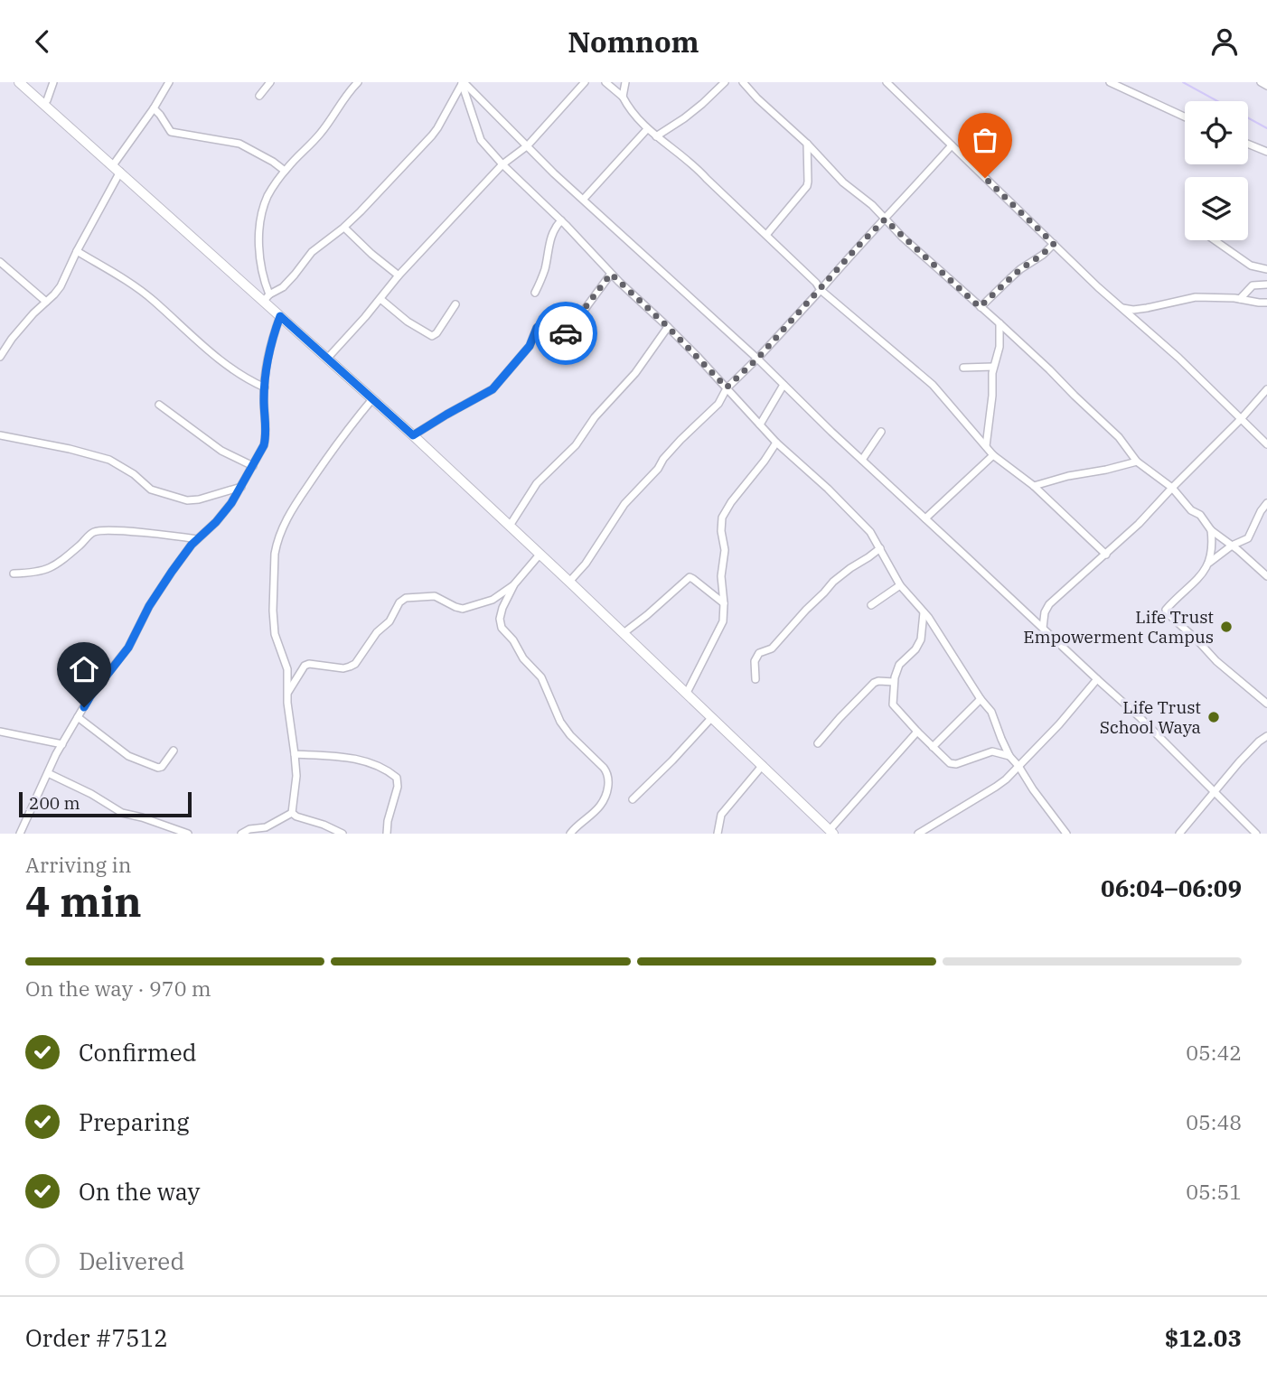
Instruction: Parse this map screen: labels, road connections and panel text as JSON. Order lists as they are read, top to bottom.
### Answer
{
  "places": ["Life Trust Empowerment Campus", "Life Trust School Waya"],
  "scale_bar": "200 m",
  "page": {
    "header": "Nomnom",
    "scale": "200 m",
    "heading": ["4 min", "Arriving in", "06:04–06:09"],
    "panel": ["Order #7512", "$12.03"],
    "bar": "On the way · 970 m",
    "list": [
      ["Confirmed", "05:42"],
      ["Preparing", "05:48"],
      ["On the way", "05:51"],
      "Delivered"
    ]
  }
}
